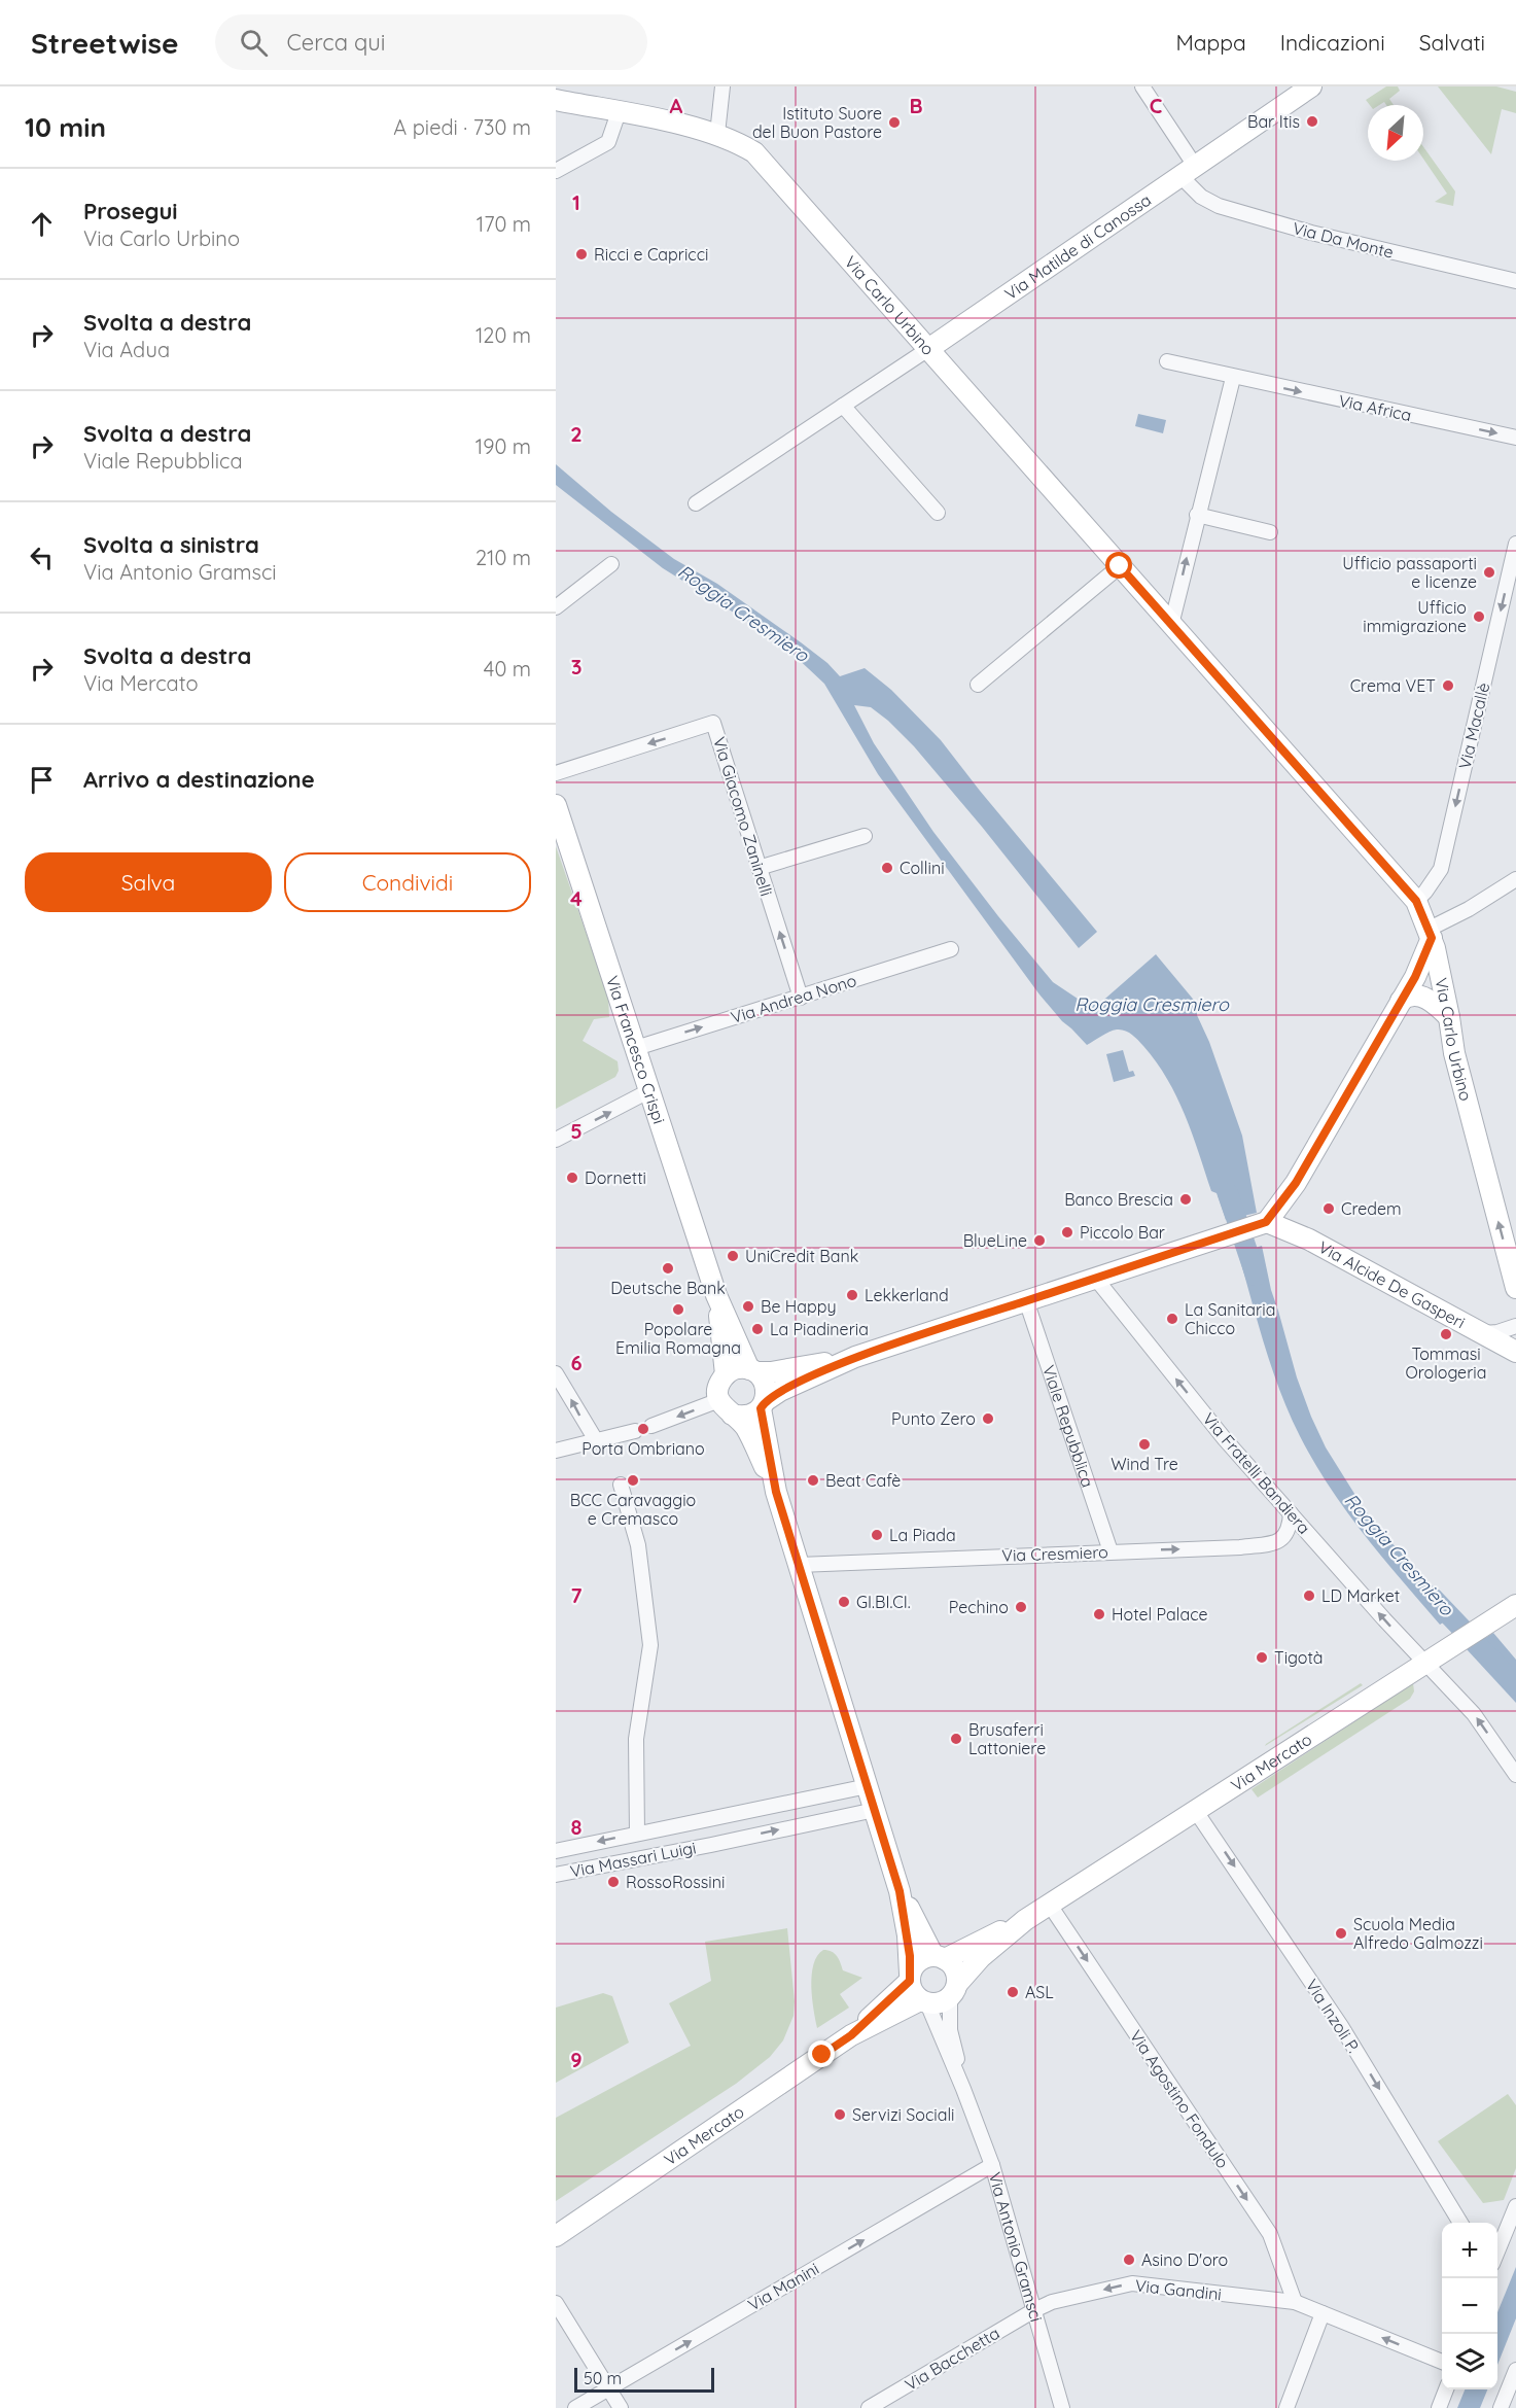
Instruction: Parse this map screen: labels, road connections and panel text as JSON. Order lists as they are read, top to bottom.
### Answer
{
  "streets": {
    "street": [
      "Via Da Monte",
      "Via Matilde di Canossa",
      "Via Carlo Urbino",
      "Via Africa",
      "Via Macallè",
      "Via Giacomo Zaninelli",
      "Via Andrea Nono",
      "Via Francesco Crispi",
      "Via Alcide De Gasperi",
      "Viale Repubblica",
      "Via Fratelli Bandiera",
      "Via Cresmiero",
      "Via Mercato",
      "Via Massari Luigi",
      "Via Inzoli P.",
      "Via Agostino Fondulo",
      "Via Antonio Gramsci",
      "Via Manini",
      "Via Gandini",
      "Via Bacchetta"
    ]
  },
  "crossings": [
    ["Via Da Monte", "Via Matilde di Canossa"],
    ["Via Matilde di Canossa", "Via Carlo Urbino"],
    ["Via Carlo Urbino", "Via Macallè"],
    ["Via Giacomo Zaninelli", "Via Andrea Nono"],
    ["Via Andrea Nono", "Via Francesco Crispi"],
    ["Viale Repubblica", "Via Cresmiero"],
    ["Via Fratelli Bandiera", "Via Cresmiero"],
    ["Via Fratelli Bandiera", "Via Mercato"],
    ["Via Mercato", "Via Inzoli P."],
    ["Via Mercato", "Via Agostino Fondulo"],
    ["Via Mercato", "Via Antonio Gramsci"],
    ["Via Agostino Fondulo", "Via Gandini"],
    ["Via Antonio Gramsci", "Via Manini"],
    ["Via Antonio Gramsci", "Via Gandini"],
    ["Via Antonio Gramsci", "Via Bacchetta"],
    ["Via Gandini", "Via Bacchetta"]
  ],
  "one_way": [
    "Via Africa",
    "Via Macallè",
    "Via Andrea Nono",
    "Via Fratelli Bandiera",
    "Via Cresmiero",
    "Via Inzoli P.",
    "Via Agostino Fondulo",
    "Via Manini",
    "Via Gandini"
  ],
  "water": ["Roggia Cresmiero"],
  "places": [
    "Bar Itis",
    "Istituto Suore del Buon Pastore",
    "Ricci e Capricci",
    "Ufficio passaporti e licenze",
    "Ufficio immigrazione",
    "Crema VET",
    "Collini",
    "Dornetti",
    "Banco Brescia",
    "Credem",
    "Piccolo Bar",
    "BlueLine",
    "UniCredit Bank",
    "Deutsche Bank",
    "Lekkerland",
    "Be Happy",
    "Popolare Emilia Romagna",
    "La Sanitaria Chicco",
    "La Piadineria",
    "Tommasi Orologeria",
    "Punto Zero",
    "Porta Ombriano",
    "Wind Tre",
    "BCC Caravaggio e Cremasco",
    "Beat Cafè",
    "La Piada",
    "LD Market",
    "GI.BI.CI.",
    "Pechino",
    "Hotel Palace",
    "Tigotà",
    "Brusaferri Lattoniere",
    "RossoRossini",
    "Scuola Media Alfredo Galmozzi",
    "ASL",
    "Servizi Sociali",
    "Asino D'oro"
  ],
  "scale_bar": "50 m",
  "north": "bottom left",
  "page": {
    "header": "Streetwise",
    "search": "Cerca qui",
    "nav": ["Mappa", "Indicazioni", "Salvati"],
    "heading": ["10 min", "A piedi · 730 m"],
    "list": [
      ["Prosegui", "Via Carlo Urbino", "170 m"],
      ["Svolta a destra", "Via Adua", "120 m"],
      ["Svolta a destra", "Viale Repubblica", "190 m"],
      ["Svolta a sinistra", "Via Antonio Gramsci", "210 m"],
      ["Svolta a destra", "Via Mercato", "40 m"],
      "Arrivo a destinazione"
    ],
    "buttons": ["Salva", "Condividi"],
    "map_buttons": ["+", "−"],
    "scale": "50 m"
  },
  "grid": {
    "columns": ["A", "B", "C"],
    "rows": [
      "1",
      "2",
      "3",
      "4",
      "5",
      "6",
      "7",
      "8",
      "9"
    ]
  }
}
